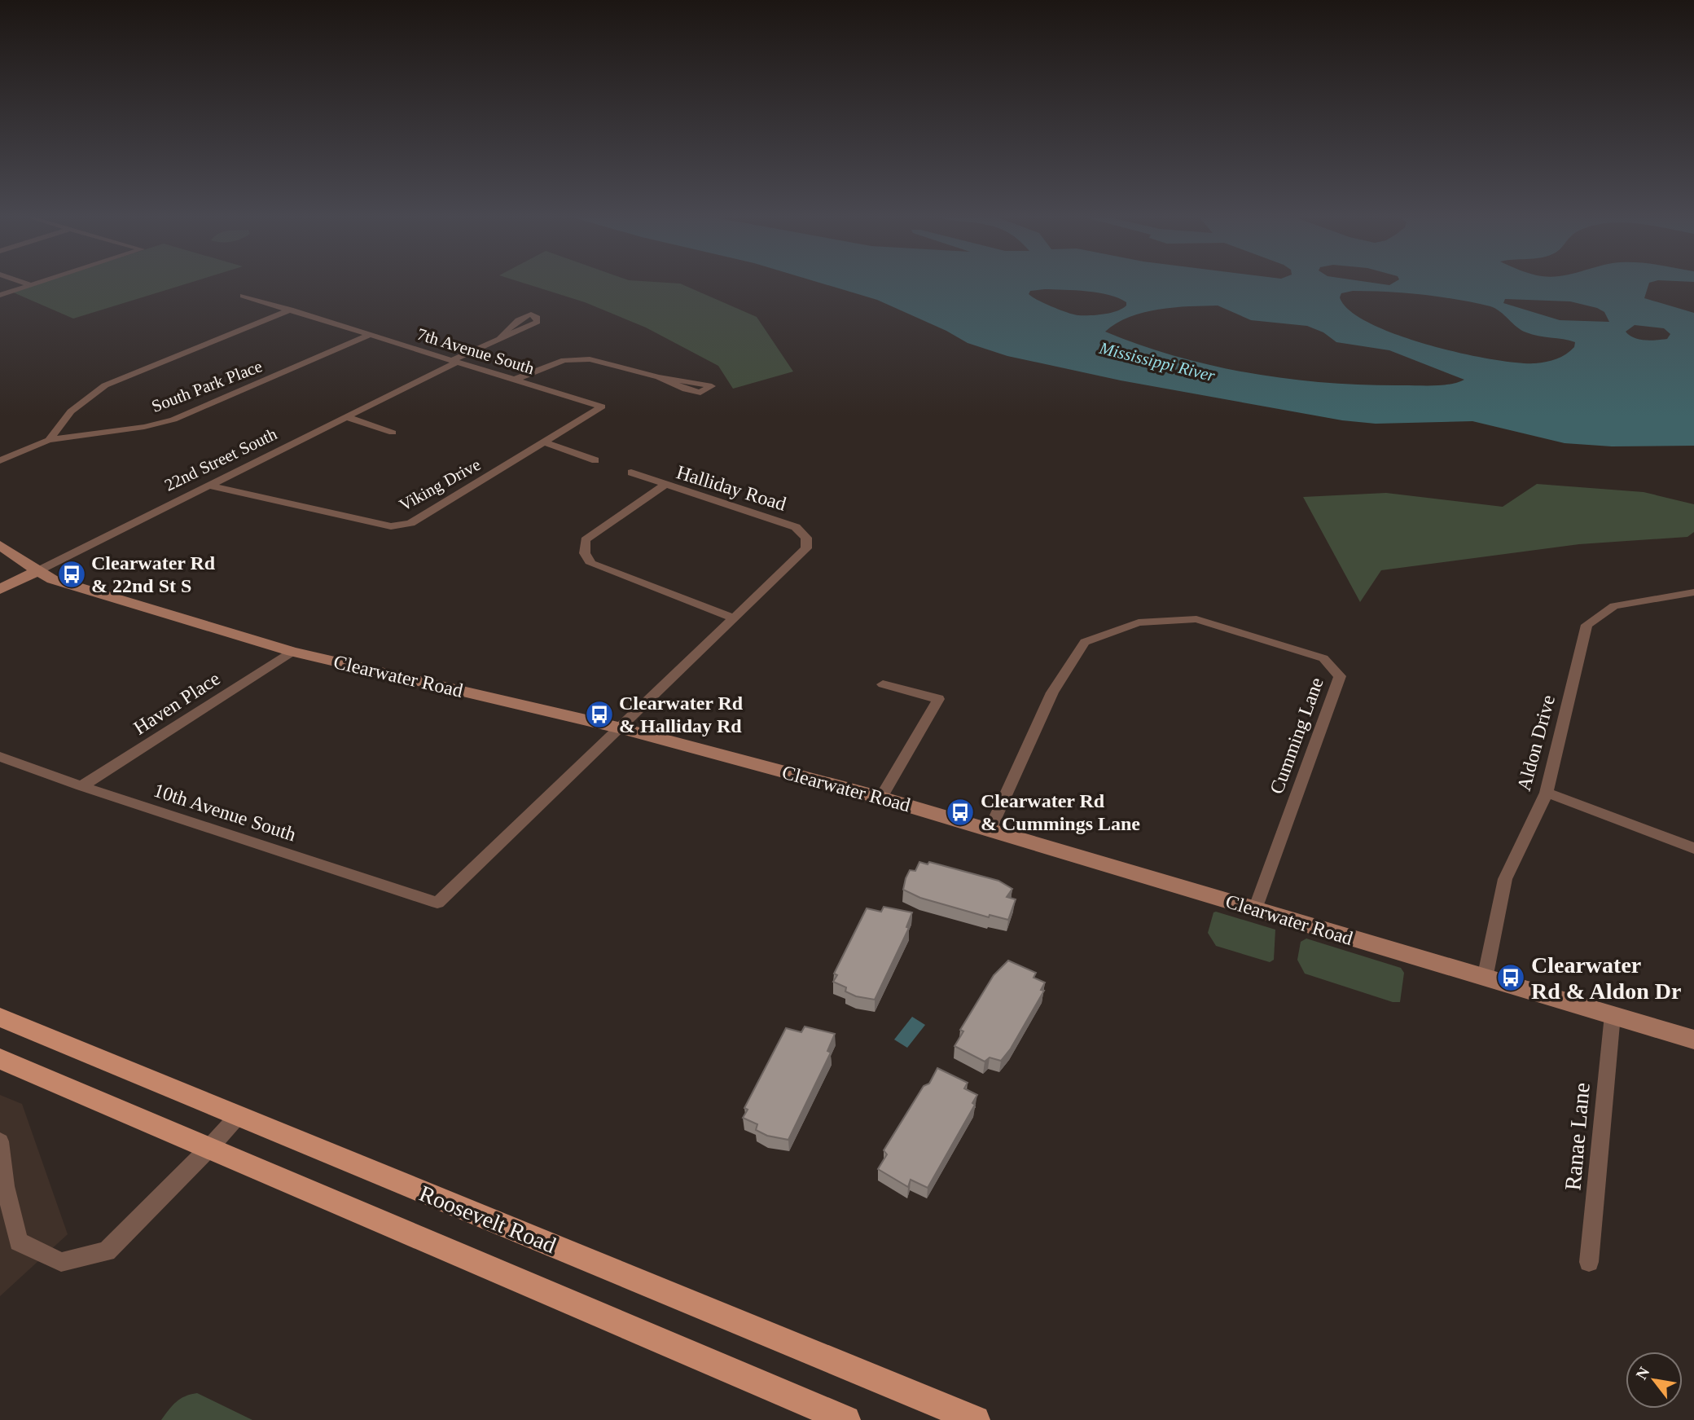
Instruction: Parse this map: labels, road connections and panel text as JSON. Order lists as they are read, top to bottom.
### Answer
{
  "streets": {
    "main road": ["Roosevelt Road"],
    "street": [
      "7th Avenue South",
      "South Park Place",
      "22nd Street South",
      "Viking Drive",
      "Halliday Road",
      "Clearwater Road",
      "Haven Place",
      "Cumming Lane",
      "Aldon Drive",
      "10th Avenue South",
      "Ranae Lane"
    ]
  },
  "crossings": [
    ["7th Avenue South", "South Park Place"],
    ["7th Avenue South", "22nd Street South"],
    ["7th Avenue South", "Viking Drive"],
    ["22nd Street South", "Viking Drive"],
    ["22nd Street South", "Clearwater Road"],
    ["Halliday Road", "Clearwater Road"],
    ["Halliday Road", "10th Avenue South"],
    ["Clearwater Road", "Haven Place"],
    ["Clearwater Road", "Cumming Lane"],
    ["Clearwater Road", "Aldon Drive"],
    ["Clearwater Road", "Ranae Lane"],
    ["Haven Place", "10th Avenue South"]
  ],
  "water": ["Mississippi River"],
  "places": {
    "bus stop": [
      "Clearwater Rd & 22nd St S",
      "Clearwater Rd & Halliday Rd",
      "Clearwater Rd & Cummings Lane",
      "Clearwater Rd & Aldon Dr"
    ]
  },
  "north": "top left"
}
